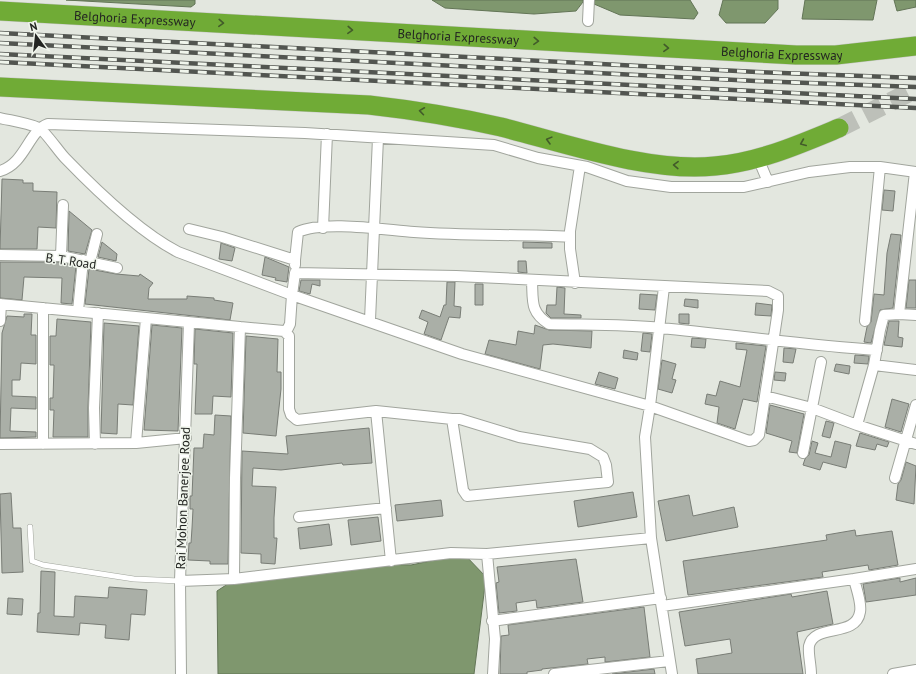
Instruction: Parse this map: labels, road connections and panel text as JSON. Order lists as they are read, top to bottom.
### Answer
{
  "streets": {
    "highway": ["Belghoria Expressway"],
    "street": ["B. T. Road", "Rai Mohon Banerjee Road"]
  },
  "north": "top"
}
